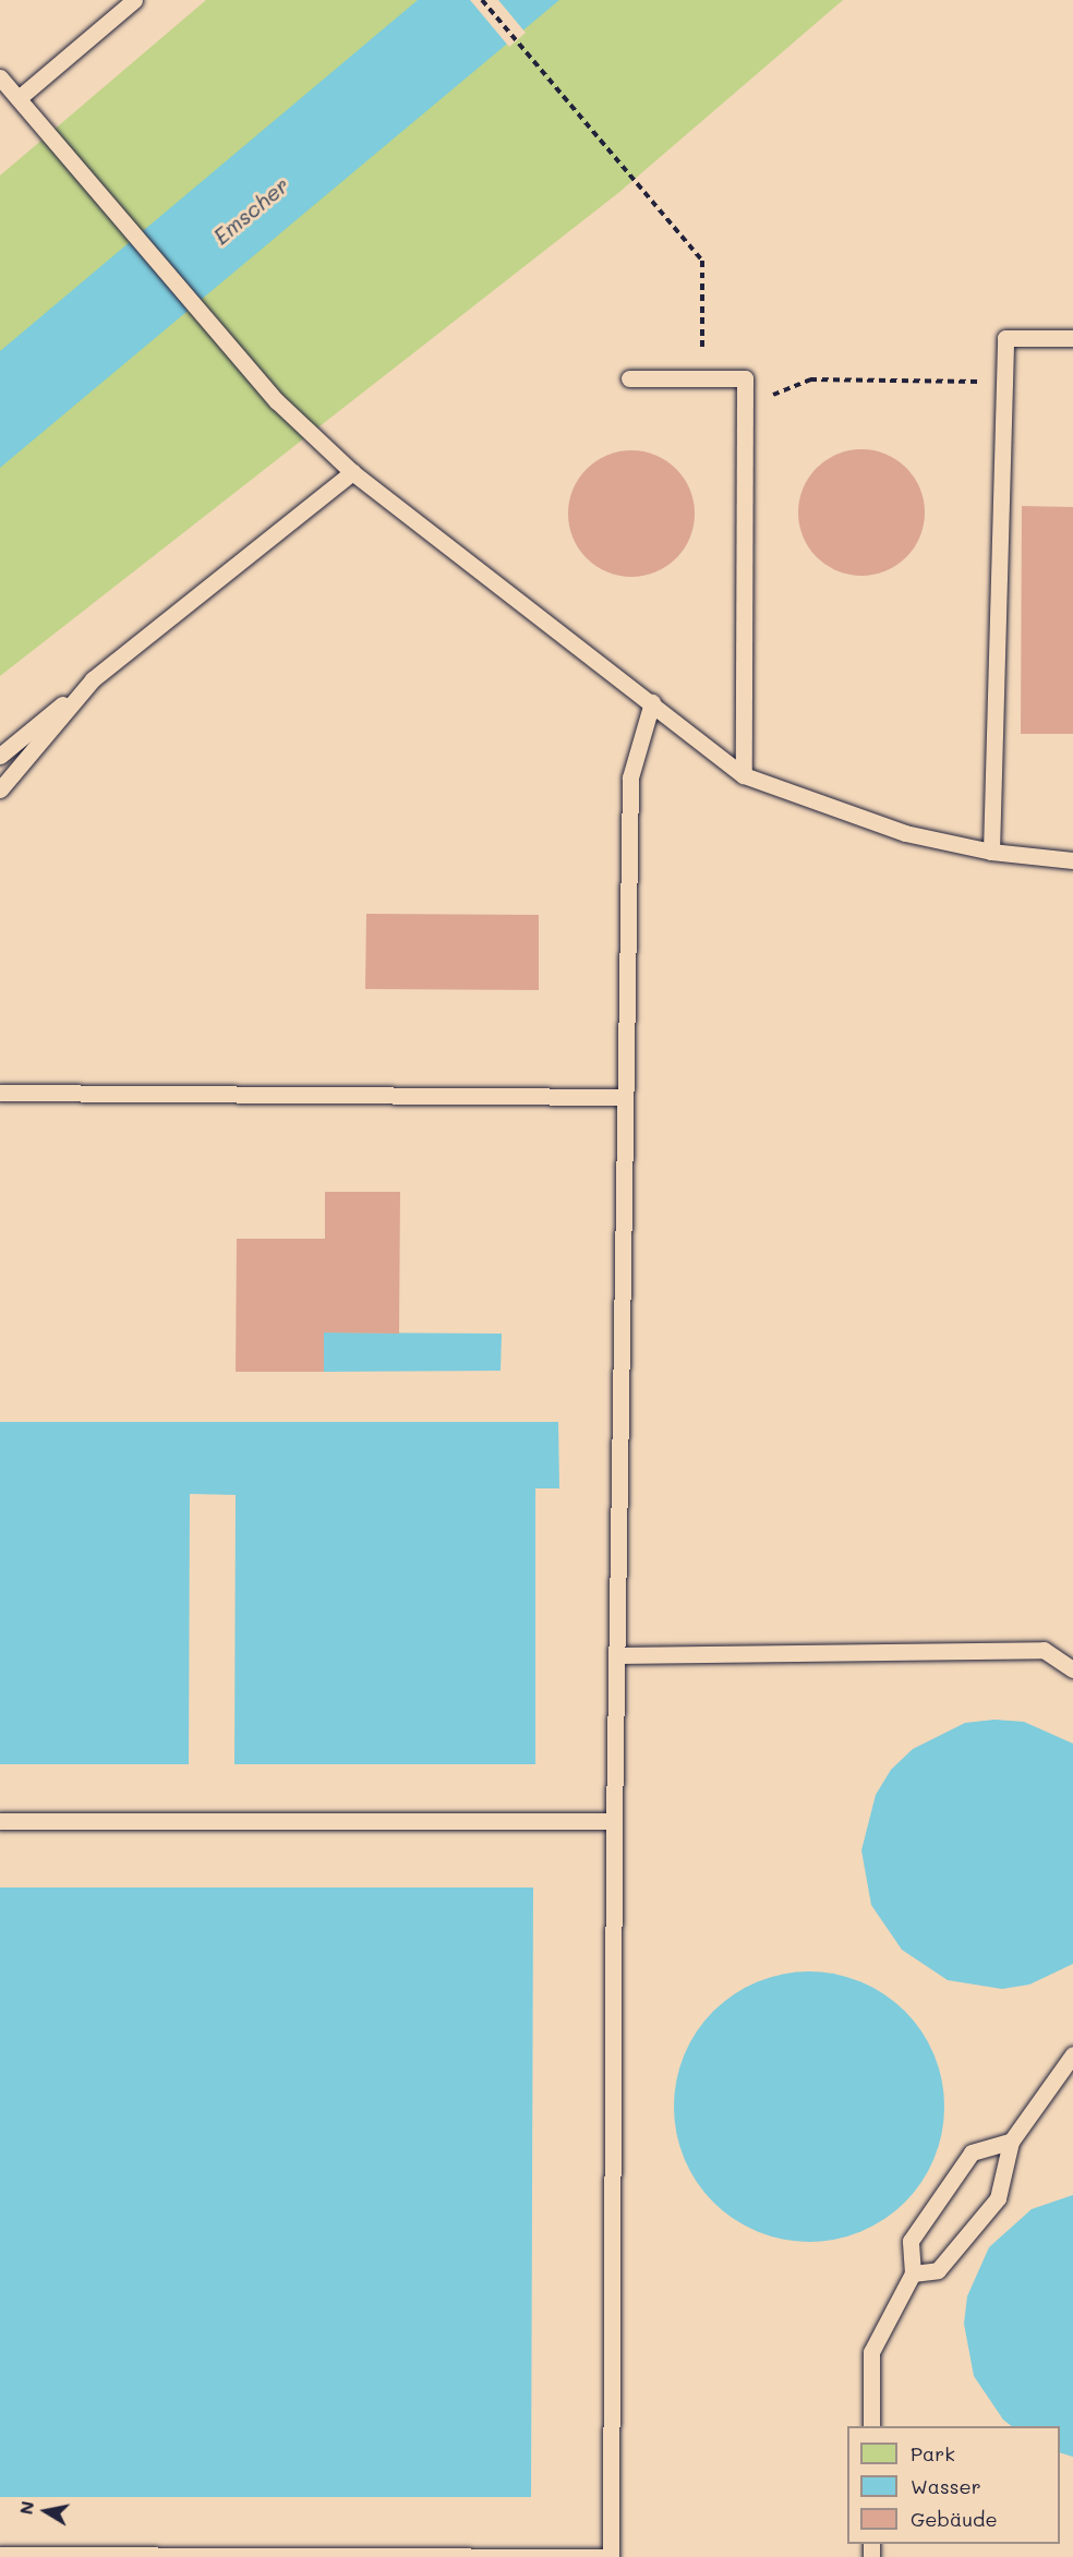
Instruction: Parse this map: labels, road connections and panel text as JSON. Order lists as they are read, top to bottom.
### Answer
{
  "water": ["Emscher"],
  "legend": ["Park", "Wasser", "Gebäude"],
  "north": "left"
}
